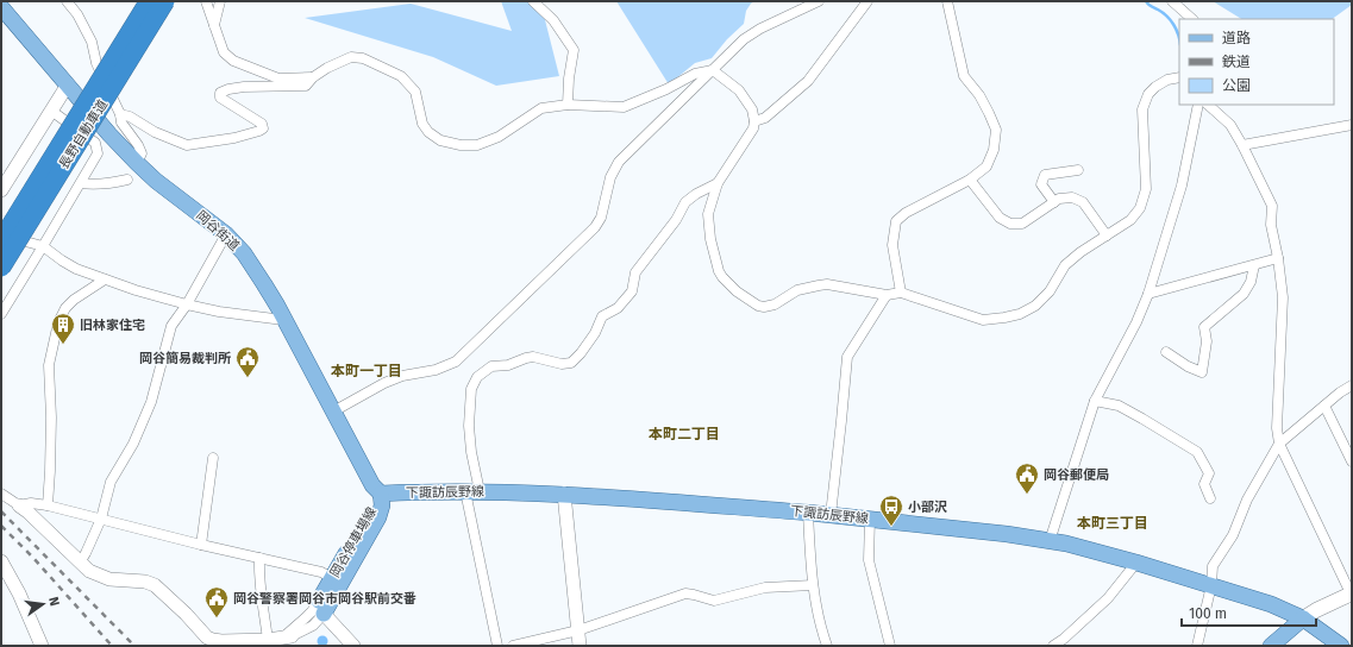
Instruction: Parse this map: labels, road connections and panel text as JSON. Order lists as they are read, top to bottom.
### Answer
{
  "streets": {
    "highway": ["長野自動車道"],
    "main road": ["岡谷街道", "下諏訪辰野線", "岡谷停車場線"]
  },
  "crossings": [
    ["岡谷街道", "下諏訪辰野線"],
    ["岡谷街道", "岡谷停車場線"],
    ["下諏訪辰野線", "岡谷停車場線"]
  ],
  "districts": ["本町一丁目", "本町二丁目", "本町三丁目"],
  "places": {
    "building": ["旧林家住宅"],
    "public building": ["岡谷簡易裁判所", "岡谷郵便局", "岡谷警察署岡谷市岡谷駅前交番"],
    "bus stop": ["小部沢"]
  },
  "legend": ["道路", "鉄道", "公園"],
  "scale_bar": "100 m",
  "north": "right"
}
